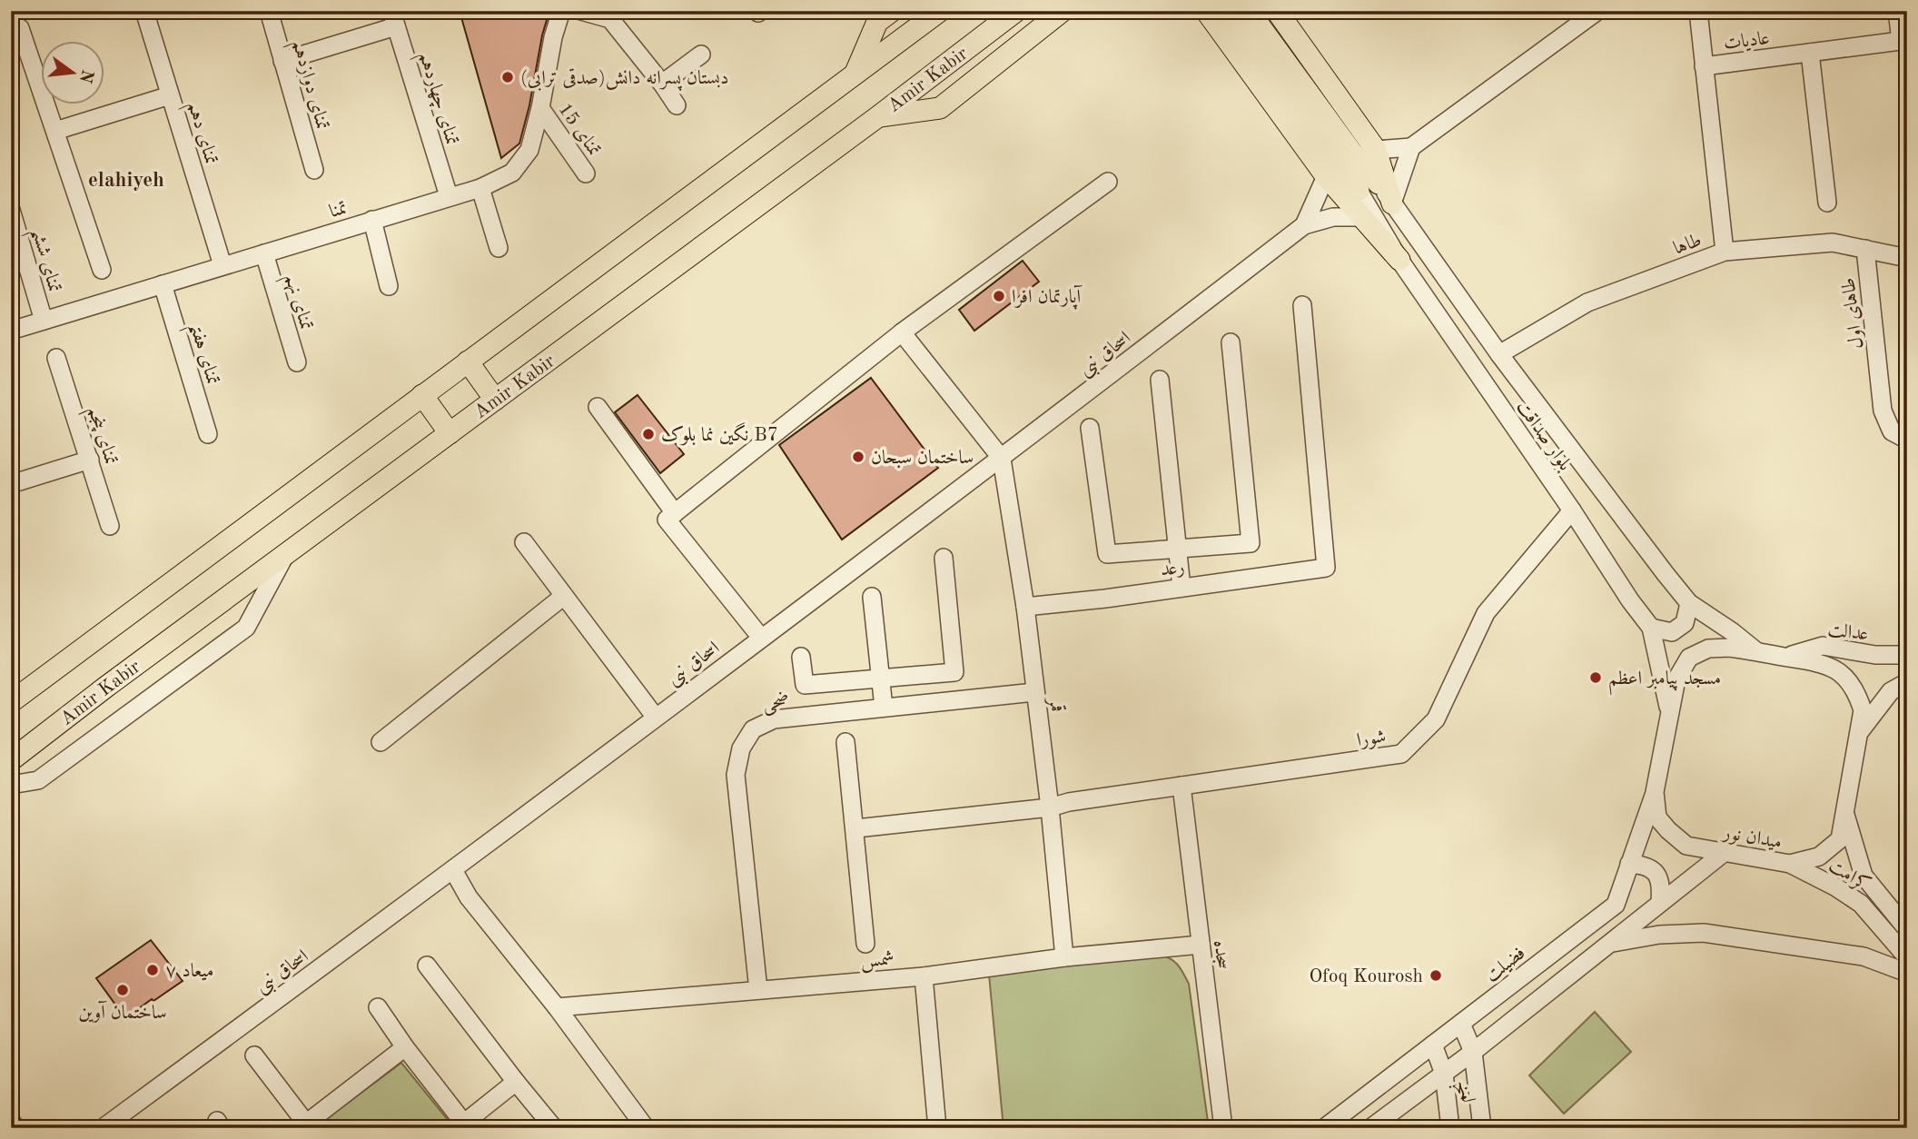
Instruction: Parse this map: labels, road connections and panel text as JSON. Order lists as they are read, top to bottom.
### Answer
{
  "streets": {
    "main road": ["Amir Kabir"],
    "street": [
      "عادیات",
      "تمنای دوازدهم",
      "تمنای چهاردهم",
      "تمنای 15",
      "تمنای دهم",
      "تمنا",
      "طاها",
      "تمنای ششم",
      "تمنای نهم",
      "طاهای اول",
      "تمنای هفتم",
      "اسحاق نبی",
      "تمنای پنجم",
      "بلوار صداقت",
      "رعد",
      "عدالت",
      "ضحی",
      "قمر",
      "شورا",
      "میدان نور",
      "کرامت",
      "سجده",
      "شمس",
      "فضیلت",
      "نجم"
    ]
  },
  "crossings": [
    ["تمنای چهاردهم", "تمنا"],
    ["تمنای 15", "تمنا"],
    ["تمنای دهم", "تمنا"],
    ["تمنا", "تمنای ششم"],
    ["تمنا", "تمنای نهم"],
    ["تمنا", "تمنای هفتم"],
    ["طاها", "طاهای اول"],
    ["طاها", "بلوار صداقت"],
    ["اسحاق نبی", "قمر"],
    ["بلوار صداقت", "عدالت"],
    ["بلوار صداقت", "شورا"],
    ["بلوار صداقت", "میدان نور"],
    ["بلوار صداقت", "کرامت"],
    ["بلوار صداقت", "فضیلت"],
    ["رعد", "قمر"],
    ["عدالت", "میدان نور"],
    ["عدالت", "کرامت"],
    ["عدالت", "فضیلت"],
    ["ضحی", "قمر"],
    ["ضحی", "شمس"],
    ["قمر", "شورا"],
    ["قمر", "شمس"],
    ["شورا", "سجده"],
    ["میدان نور", "کرامت"],
    ["میدان نور", "فضیلت"],
    ["کرامت", "فضیلت"],
    ["سجده", "شمس"],
    ["فضیلت", "نجم"]
  ],
  "districts": ["elahiyeh"],
  "places": [
    "دبستان پسرانه دانش(صدقی ترابی)",
    "آپارتمان افرا",
    "نگین نما بلوک B7",
    "ساختمان سبحان",
    "مسجد پیامبر اعظم",
    "میعاد ۷",
    "Ofoq Kourosh",
    "ساختمان آوین"
  ],
  "north": "right"
}
